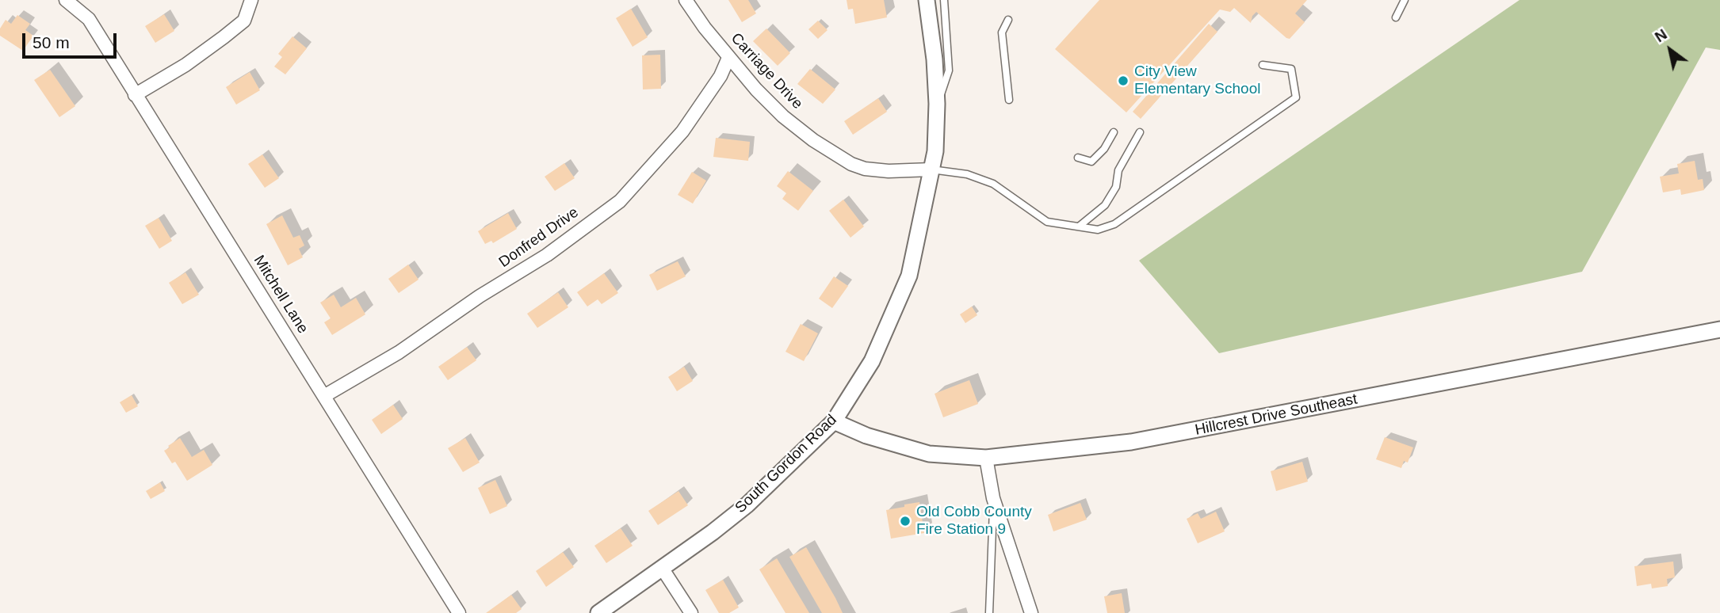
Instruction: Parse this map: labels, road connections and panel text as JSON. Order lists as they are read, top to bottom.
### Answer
{
  "streets": {
    "street": [
      "Carriage Drive",
      "Donfred Drive",
      "Mitchell Lane",
      "Hillcrest Drive Southeast",
      "South Gordon Road"
    ]
  },
  "crossings": [
    ["Carriage Drive", "Donfred Drive"],
    ["Carriage Drive", "South Gordon Road"],
    ["Donfred Drive", "Mitchell Lane"],
    ["Hillcrest Drive Southeast", "South Gordon Road"]
  ],
  "places": ["City View Elementary School", "Old Cobb County Fire Station 9"],
  "scale_bar": "50 m",
  "north": "top left"
}
